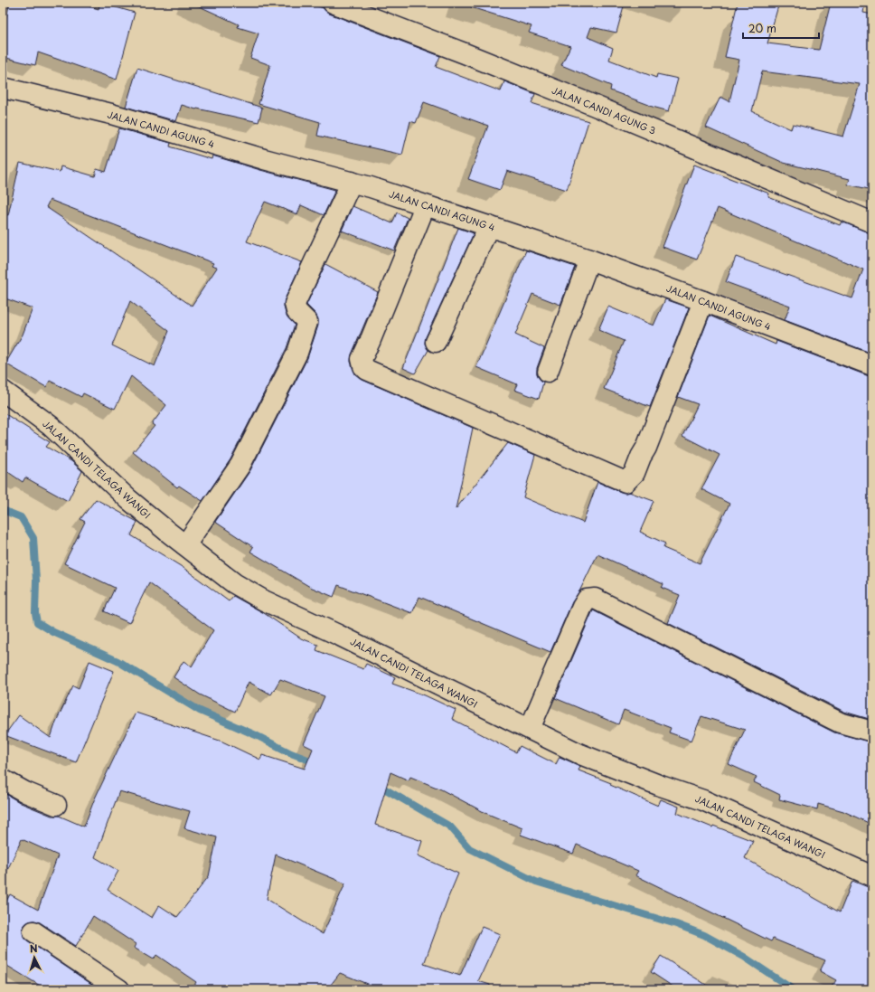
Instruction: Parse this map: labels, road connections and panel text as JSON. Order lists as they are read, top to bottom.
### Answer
{
  "streets": {
    "street": ["JALAN CANDI AGUNG 3", "JALAN CANDI AGUNG 4", "JALAN CANDI TELAGA WANGI"]
  },
  "scale_bar": "20 m",
  "north": "top"
}
